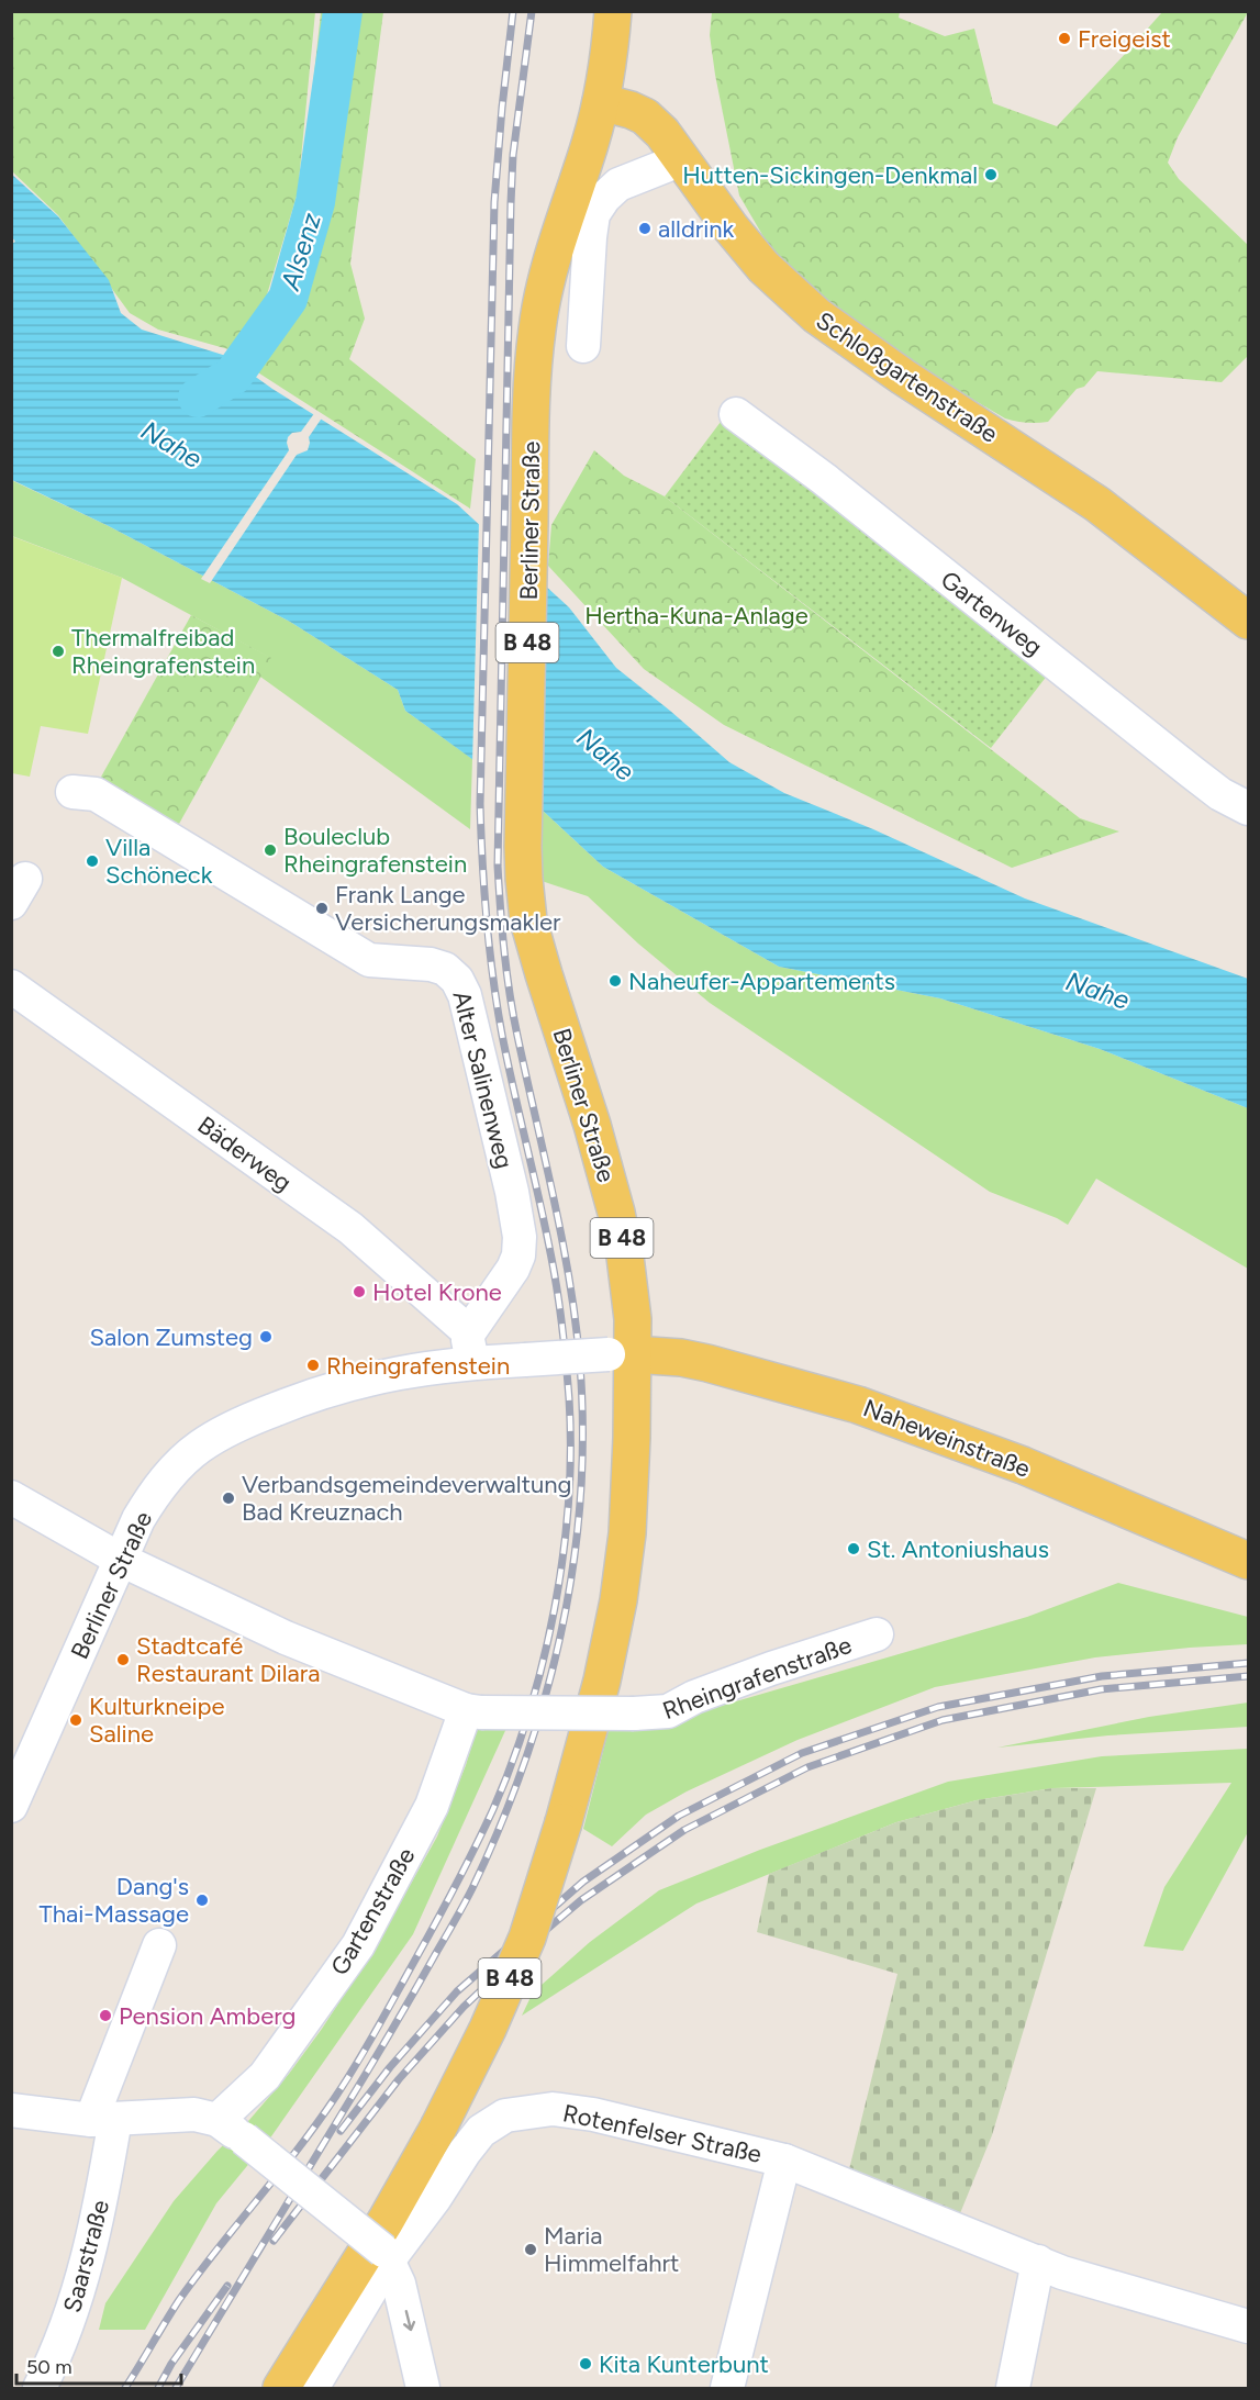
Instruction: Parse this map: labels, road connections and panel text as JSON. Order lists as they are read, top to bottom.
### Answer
{
  "streets": {
    "main road": [
      "Schloßgartenstraße",
      "Berliner Straße",
      "B 48",
      "Naheweinstraße"
    ],
    "street": [
      "Gartenweg",
      "Alter Salinenweg",
      "Bäderweg",
      "Rheingrafenstraße",
      "Gartenstraße",
      "Rotenfelser Straße",
      "Saarstraße"
    ]
  },
  "crossings": [
    ["Schloßgartenstraße", "Berliner Straße"],
    ["Berliner Straße", "B 48"],
    ["Berliner Straße", "Alter Salinenweg"],
    ["Berliner Straße", "Bäderweg"],
    ["Berliner Straße", "Naheweinstraße"],
    ["Berliner Straße", "Rheingrafenstraße"],
    ["B 48", "Naheweinstraße"],
    ["Alter Salinenweg", "Bäderweg"],
    ["Rheingrafenstraße", "Gartenstraße"]
  ],
  "water": ["Alsenz", "Nahe"],
  "parks": ["Hertha-Kuna-Anlage"],
  "places": [
    "Freigeist",
    "Hutten-Sickingen-Denkmal",
    "alldrink",
    "Thermalfreibad Rheingrafenstein",
    "Bouleclub Rheingrafenstein",
    "Villa Schöneck",
    "Frank Lange Versicherungsmakler",
    "Naheufer-Appartements",
    "Hotel Krone",
    "Salon Zumsteg",
    "Rheingrafenstein",
    "Verbandsgemeindeverwaltung Bad Kreuznach",
    "St. Antoniushaus",
    "Stadtcafé Restaurant Dilara",
    "Kulturkneipe Saline",
    "Dang's Thai-Massage",
    "Pension Amberg",
    "Maria Himmelfahrt",
    "Kita Kunterbunt"
  ],
  "scale_bar": "50 m"
}
